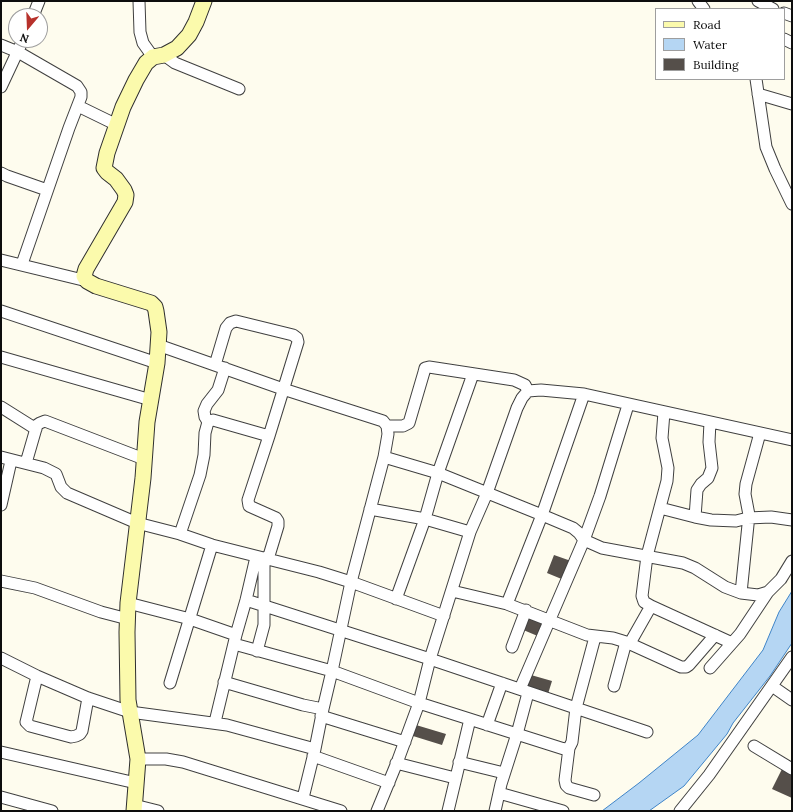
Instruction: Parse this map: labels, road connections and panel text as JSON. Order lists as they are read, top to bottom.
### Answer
{
  "legend": ["Road", "Water", "Building"],
  "north": "bottom"
}
